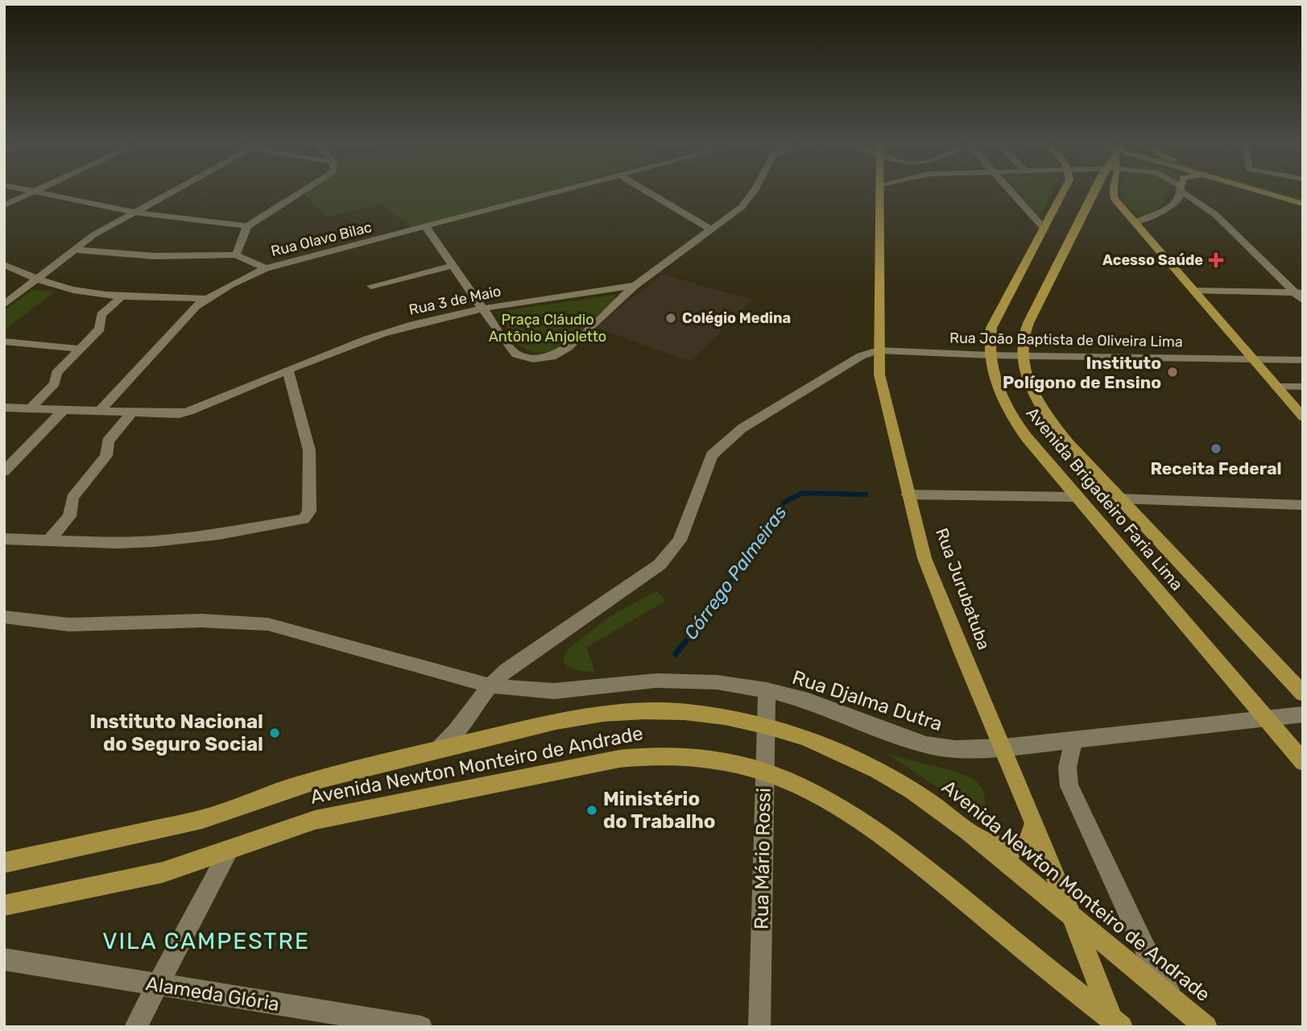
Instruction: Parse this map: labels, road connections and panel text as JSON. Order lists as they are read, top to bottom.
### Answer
{
  "streets": {
    "main road": ["Avenida Brigadeiro Faria Lima", "Rua Jurubatuba", "Avenida Newton Monteiro de Andrade"],
    "street": [
      "Rua Olavo Bilac",
      "Rua 3 de Maio",
      "Rua João Baptista de Oliveira Lima",
      "Rua Djalma Dutra",
      "Rua Mário Rossi",
      "Alameda Glória"
    ]
  },
  "crossings": [
    ["Rua João Baptista de Oliveira Lima", "Avenida Brigadeiro Faria Lima"],
    ["Rua João Baptista de Oliveira Lima", "Rua Jurubatuba"],
    ["Avenida Brigadeiro Faria Lima", "Rua Djalma Dutra"],
    ["Rua Jurubatuba", "Rua Djalma Dutra"],
    ["Rua Jurubatuba", "Avenida Newton Monteiro de Andrade"],
    ["Rua Djalma Dutra", "Rua Mário Rossi"],
    ["Avenida Newton Monteiro de Andrade", "Rua Mário Rossi"]
  ],
  "districts": ["VILA CAMPESTRE"],
  "water": ["Córrego Palmeiras"],
  "parks": ["Praça Cláudio Antônio Anjoletto"],
  "places": {
    "health": ["Acesso Saúde"],
    "other": [
      "Colégio Medina",
      "Instituto Polígono de Ensino",
      "Receita Federal",
      "Instituto Nacional do Seguro Social",
      "Ministério do Trabalho"
    ]
  }
}
